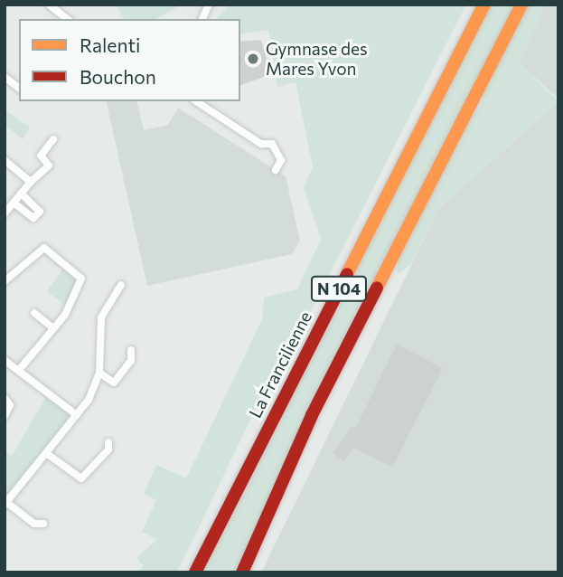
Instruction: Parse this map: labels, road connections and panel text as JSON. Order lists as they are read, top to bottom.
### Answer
{
  "streets": {
    "highway": ["N 104", "La Francilienne"]
  },
  "places": ["Gymnase des Mares Yvon"],
  "legend": ["Ralenti", "Bouchon"]
}
